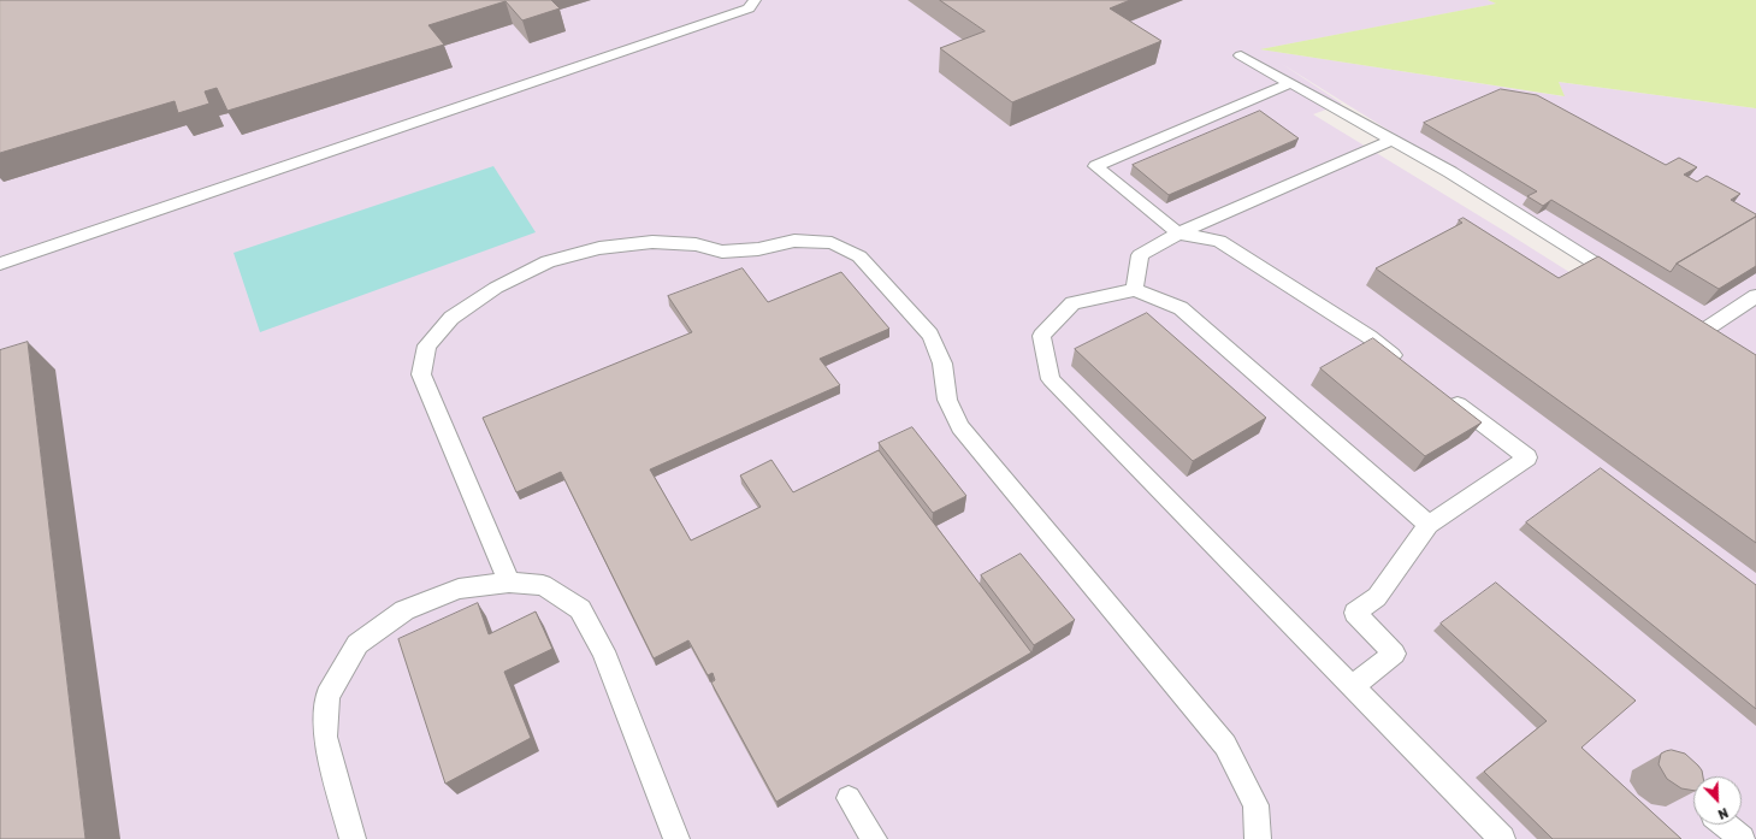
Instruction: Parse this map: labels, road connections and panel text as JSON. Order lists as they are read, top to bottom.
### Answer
{
  "north": "bottom right"
}
